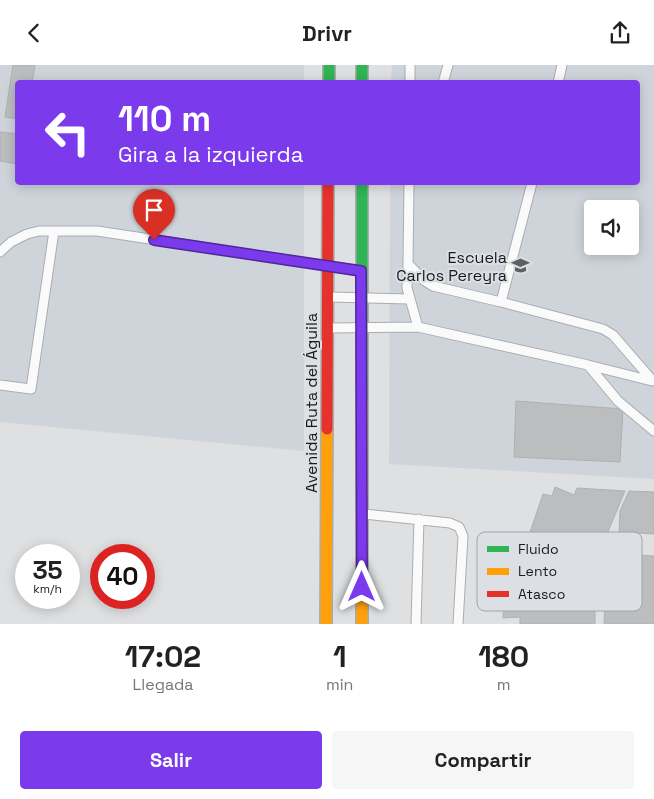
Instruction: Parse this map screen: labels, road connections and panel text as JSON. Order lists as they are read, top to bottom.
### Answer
{
  "streets": {
    "street": ["Avenida Ruta del Águila"]
  },
  "places": {
    "school or university": ["Escuela Carlos Pereyra"]
  },
  "legend": ["Fluido", "Lento", "Atasco"],
  "page": {
    "header": "Drivr",
    "turn": ["110 m", "Gira a la izquierda"],
    "speed": "35 km/h",
    "limit": "40",
    "eta": [
      "17:02",
      "Llegada",
      "1",
      "min",
      "180",
      "m"
    ],
    "buttons": ["Salir", "Compartir"]
  }
}
